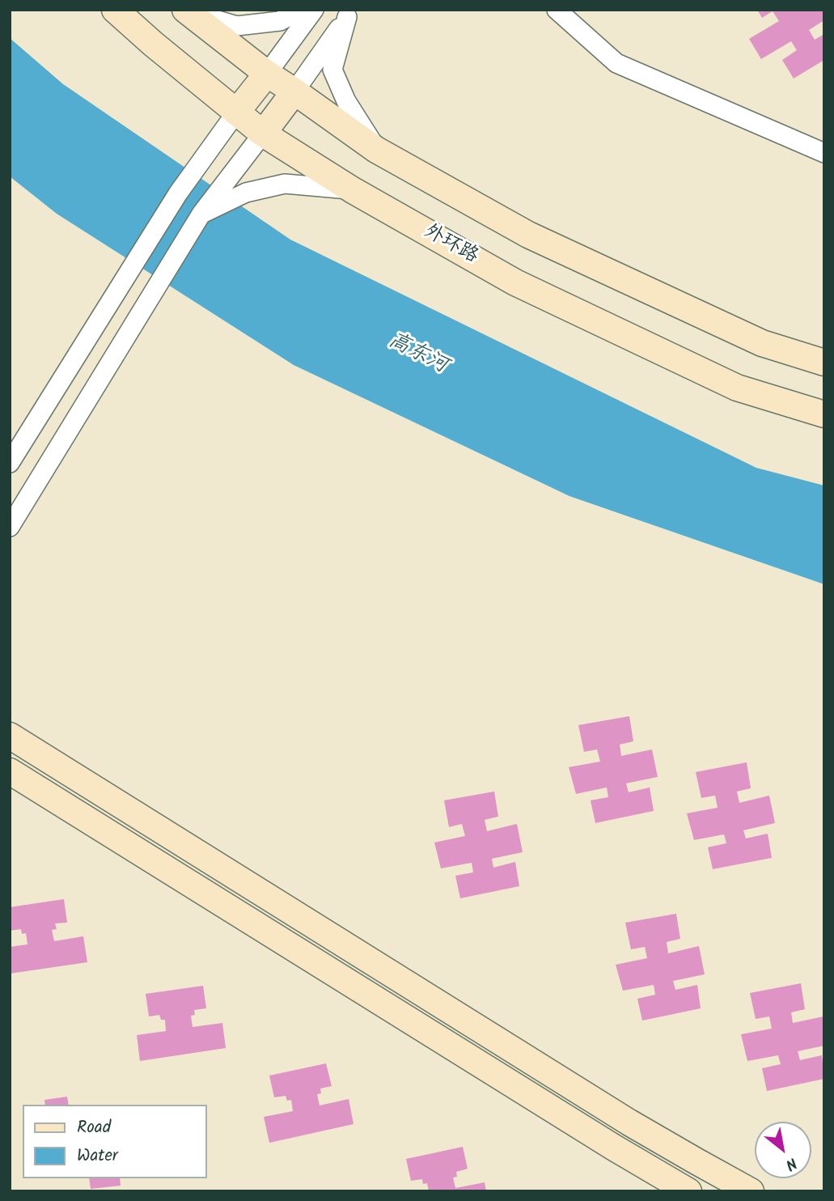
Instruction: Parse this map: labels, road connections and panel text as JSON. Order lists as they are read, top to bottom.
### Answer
{
  "streets": {
    "main road": ["外环路"]
  },
  "water": ["高东河"],
  "legend": ["Road", "Water"],
  "north": "bottom right"
}
